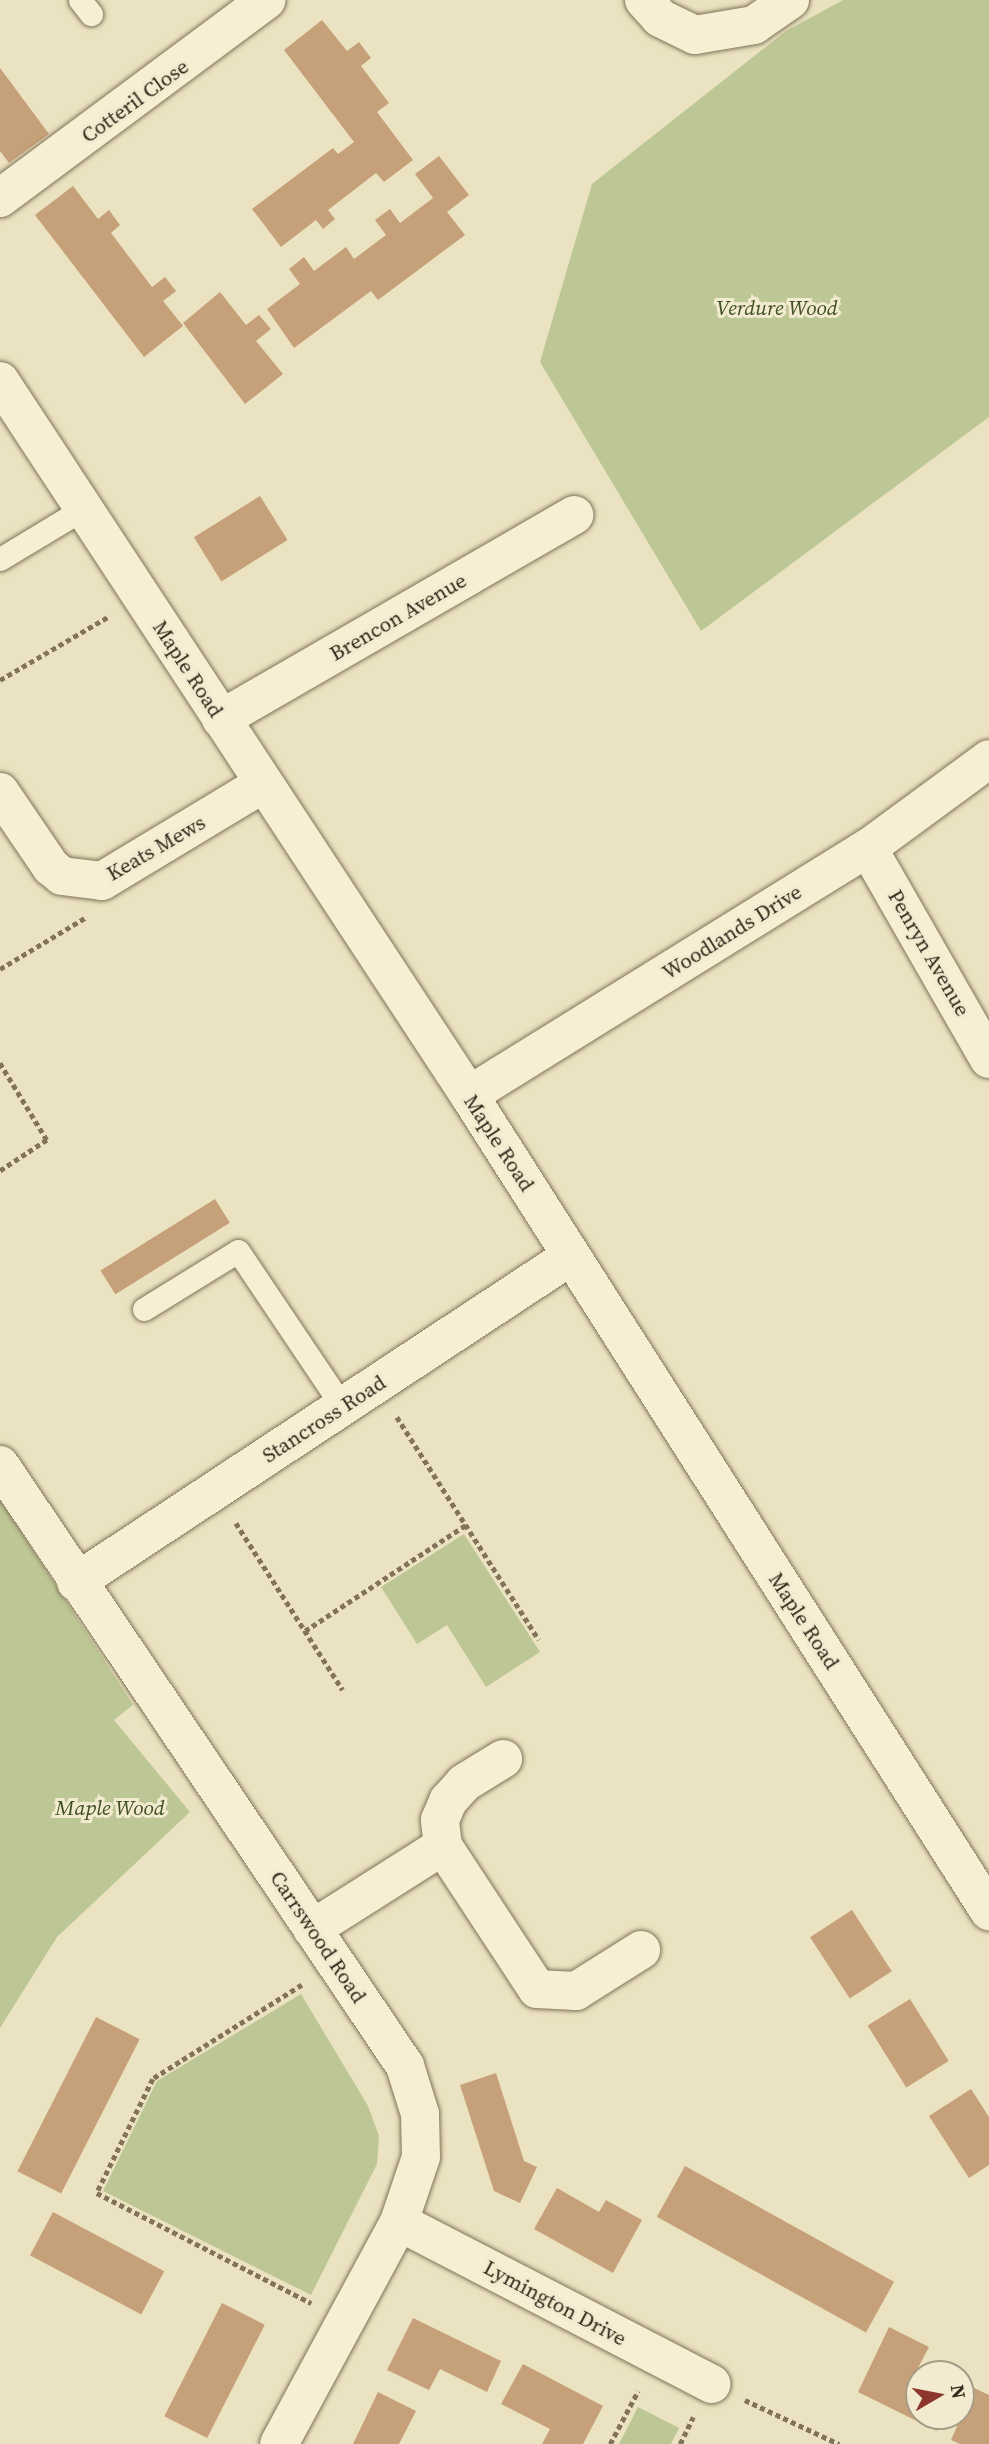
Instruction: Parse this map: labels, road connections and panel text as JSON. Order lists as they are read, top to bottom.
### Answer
{
  "streets": {
    "street": [
      "Cotteril Close",
      "Brencon Avenue",
      "Maple Road",
      "Keats Mews",
      "Woodlands Drive",
      "Penryn Avenue",
      "Stancross Road",
      "Carrswood Road",
      "Lymington Drive"
    ]
  },
  "crossings": [
    ["Brencon Avenue", "Maple Road"],
    ["Maple Road", "Keats Mews"],
    ["Maple Road", "Woodlands Drive"],
    ["Maple Road", "Stancross Road"],
    ["Woodlands Drive", "Penryn Avenue"],
    ["Stancross Road", "Carrswood Road"],
    ["Carrswood Road", "Lymington Drive"]
  ],
  "parks": ["Verdure Wood", "Maple Wood"],
  "north": "right"
}
